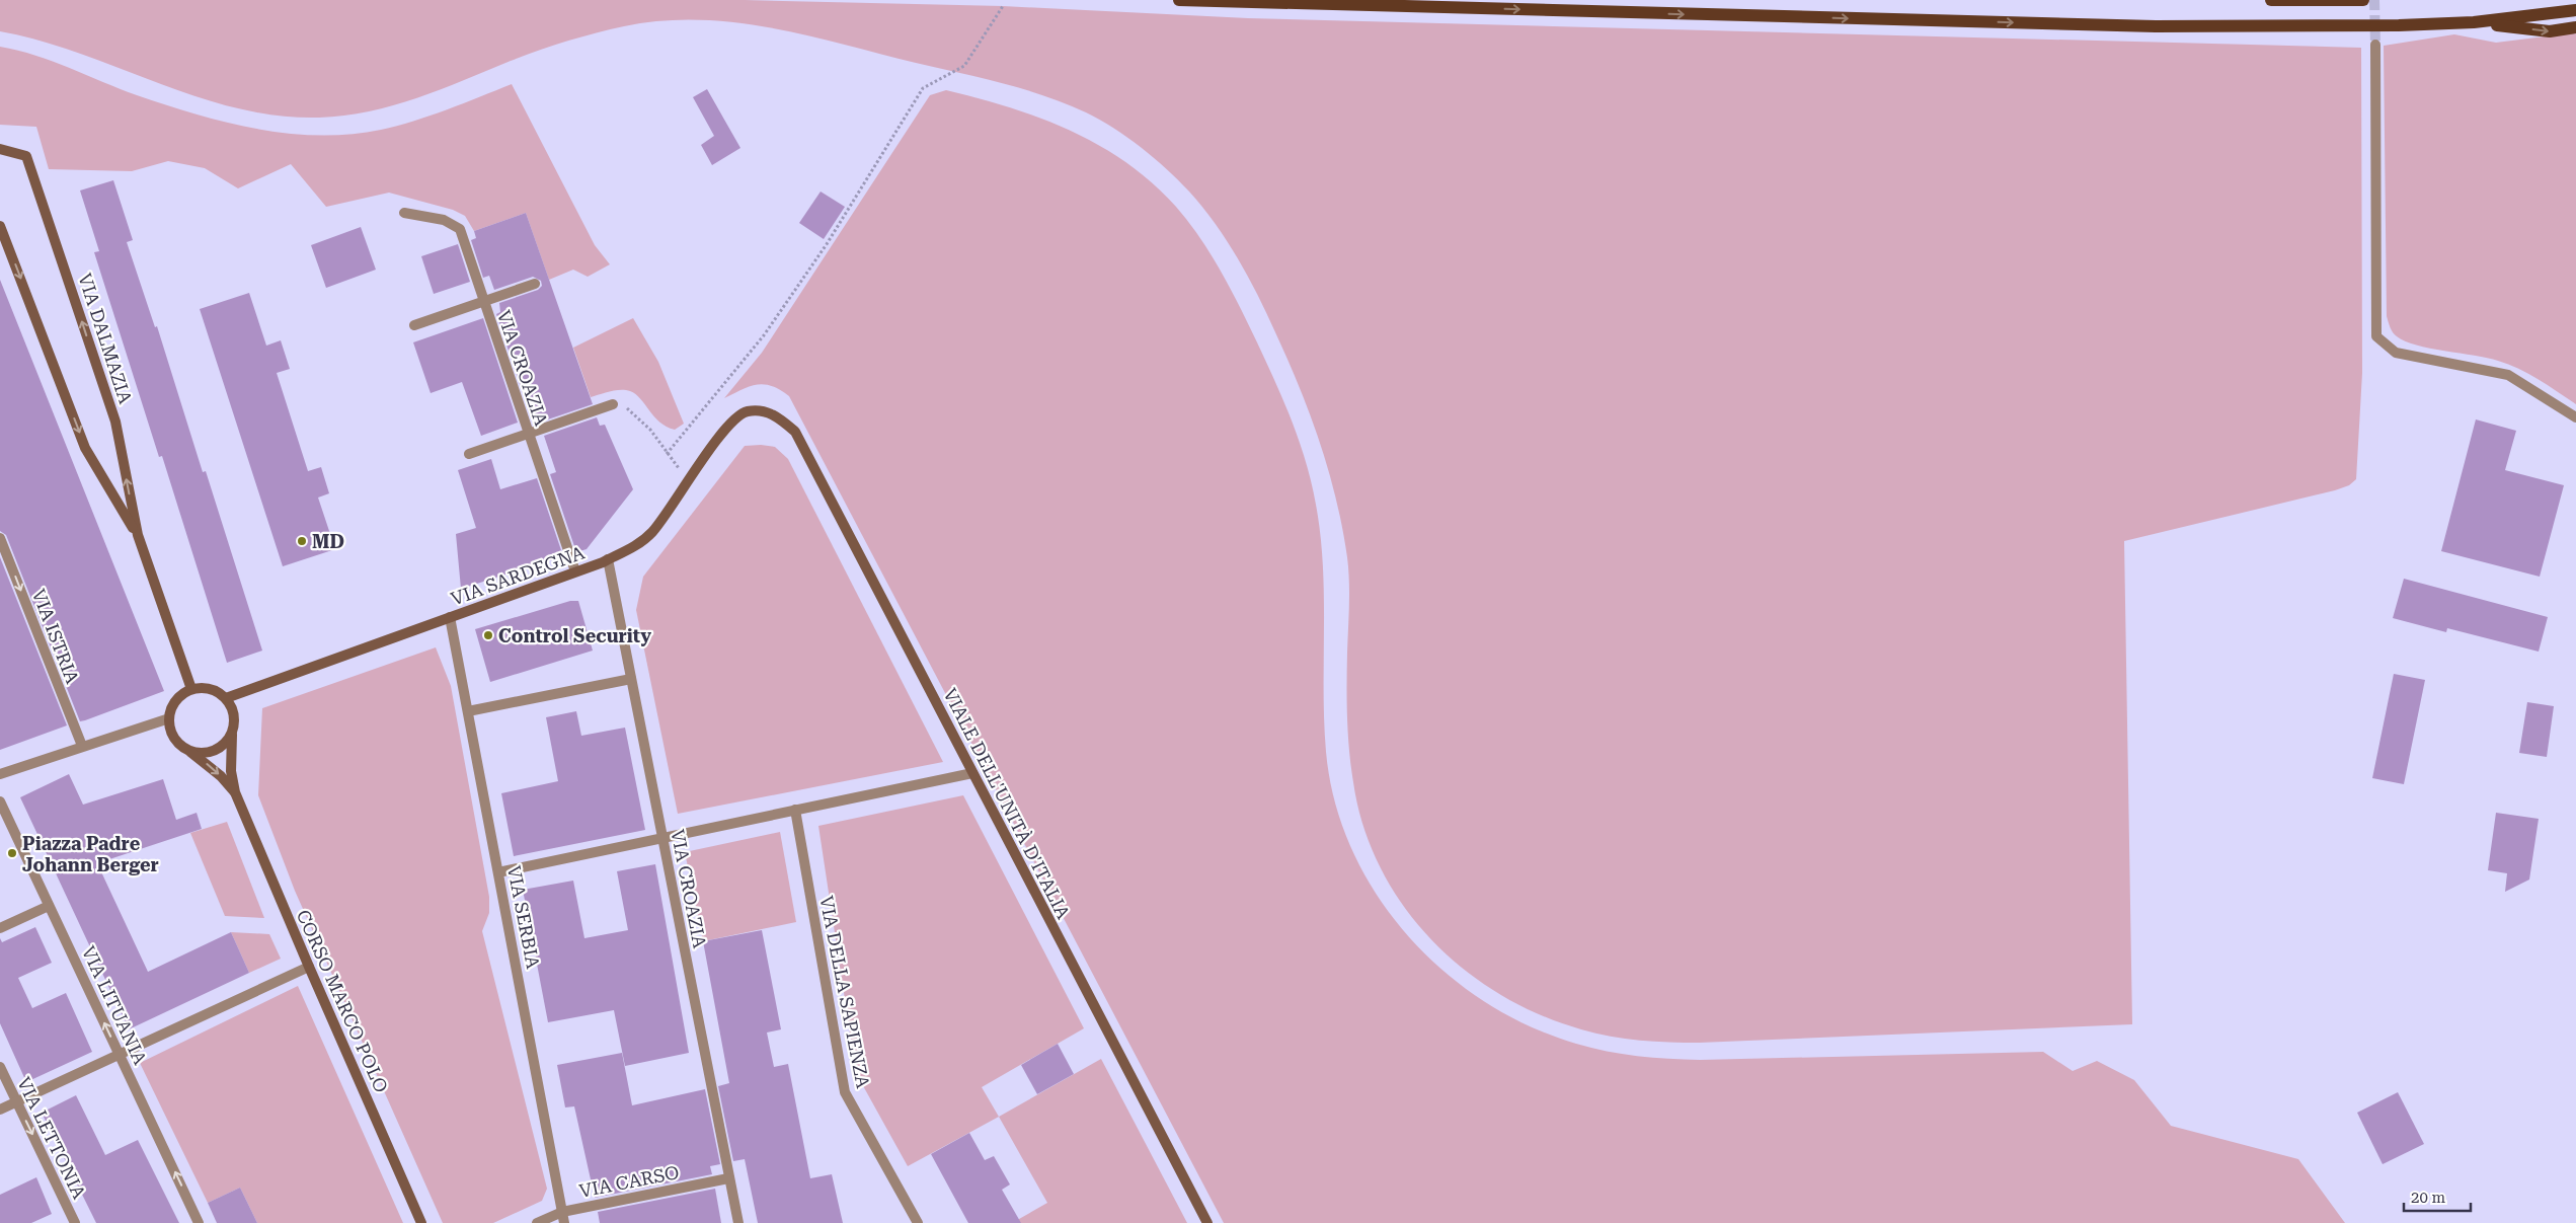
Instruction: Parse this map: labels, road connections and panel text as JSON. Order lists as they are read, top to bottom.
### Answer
{
  "streets": {
    "street": [
      "VIA DALMAZIA",
      "VIA CROAZIA",
      "VIA SARDEGNA",
      "VIA ISTRIA",
      "VIALE DELL'UNITÀ D'ITALIA",
      "VIA SERBIA",
      "VIA DELLA SAPIENZA",
      "CORSO MARCO POLO",
      "VIA LITUANIA",
      "VIA LETTONIA",
      "VIA CARSO"
    ]
  },
  "crossings": [
    ["VIA DALMAZIA", "VIA SARDEGNA"],
    ["VIA CROAZIA", "VIA SARDEGNA"],
    ["VIA CROAZIA", "VIA CARSO"],
    ["VIA SARDEGNA", "VIALE DELL'UNITÀ D'ITALIA"],
    ["VIA SARDEGNA", "VIA SERBIA"],
    ["VIA SERBIA", "VIA CARSO"]
  ],
  "one_way": ["VIA ISTRIA", "VIA LITUANIA", "VIA LETTONIA"],
  "places": ["MD", "Control Security", "Piazza Padre Johann Berger"],
  "scale_bar": "20 m"
}
